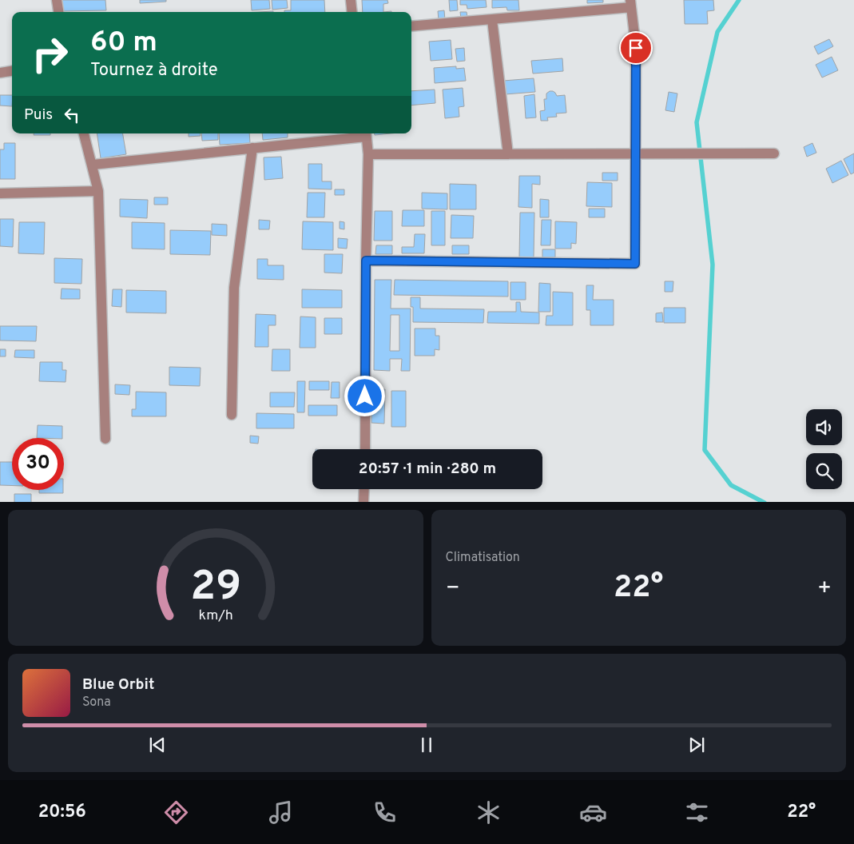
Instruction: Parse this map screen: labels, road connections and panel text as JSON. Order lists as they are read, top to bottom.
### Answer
{
  "page": {
    "turn": ["60 m", "Tournez à droite"],
    "then": "Puis",
    "limit": "30",
    "trip": "20:57 · 1 min · 280 m",
    "tile": "Climatisation",
    "heat": ["−", "22°", "+"],
    "song": ["Blue Orbit", "Sona"],
    "tabs": ["20:56", "22°"],
    "gauge": ["29", "km/h"]
  }
}
